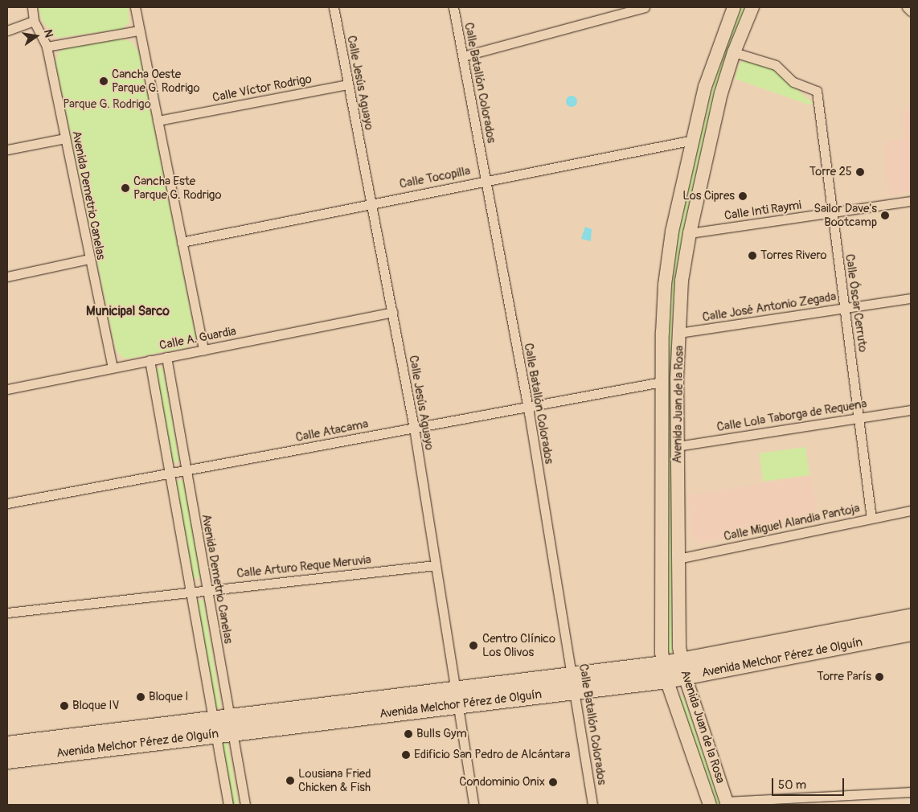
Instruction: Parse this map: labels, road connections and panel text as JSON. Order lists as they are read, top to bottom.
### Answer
{
  "streets": {
    "highway": ["Avenida Melchor Pérez de Olguín"],
    "main road": ["Avenida Juan de la Rosa"],
    "street": [
      "Calle Jesús Aguayo",
      "Calle Batallón Colorados",
      "Calle Víctor Rodrigo",
      "Calle Tocopilla",
      "Avenida Demetrio Canelas",
      "Calle Inti Raymi",
      "Calle Óscar Cerruto",
      "Calle José Antonio Zegada",
      "Calle A. Guardia",
      "Calle Lola Taborga de Requena",
      "Calle Atacama",
      "Calle Miguel Alandia Pantoja",
      "Calle Arturo Reque Meruvia"
    ]
  },
  "crossings": [
    ["Calle Jesús Aguayo", "Calle Víctor Rodrigo"],
    ["Calle Jesús Aguayo", "Calle Tocopilla"],
    ["Calle Jesús Aguayo", "Calle A. Guardia"],
    ["Calle Jesús Aguayo", "Calle Atacama"],
    ["Calle Jesús Aguayo", "Calle Arturo Reque Meruvia"],
    ["Calle Jesús Aguayo", "Avenida Melchor Pérez de Olguín"],
    ["Calle Batallón Colorados", "Calle Tocopilla"],
    ["Calle Batallón Colorados", "Calle Atacama"],
    ["Calle Batallón Colorados", "Avenida Melchor Pérez de Olguín"],
    ["Calle Tocopilla", "Avenida Juan de la Rosa"],
    ["Avenida Demetrio Canelas", "Calle A. Guardia"],
    ["Avenida Demetrio Canelas", "Calle Atacama"],
    ["Avenida Demetrio Canelas", "Calle Arturo Reque Meruvia"],
    ["Avenida Demetrio Canelas", "Avenida Melchor Pérez de Olguín"],
    ["Calle Inti Raymi", "Calle Óscar Cerruto"],
    ["Calle Inti Raymi", "Avenida Juan de la Rosa"],
    ["Calle Óscar Cerruto", "Calle José Antonio Zegada"],
    ["Calle Óscar Cerruto", "Avenida Juan de la Rosa"],
    ["Calle Óscar Cerruto", "Calle Lola Taborga de Requena"],
    ["Calle Óscar Cerruto", "Calle Miguel Alandia Pantoja"],
    ["Calle José Antonio Zegada", "Avenida Juan de la Rosa"],
    ["Avenida Juan de la Rosa", "Calle Lola Taborga de Requena"],
    ["Avenida Juan de la Rosa", "Calle Atacama"],
    ["Avenida Juan de la Rosa", "Calle Miguel Alandia Pantoja"],
    ["Avenida Juan de la Rosa", "Avenida Melchor Pérez de Olguín"]
  ],
  "districts": ["Municipal Sarco"],
  "parks": ["Parque G. Rodrigo"],
  "places": [
    "Cancha Oeste Parque G. Rodrigo",
    "Torre 25",
    "Cancha Este Parque G. Rodrigo",
    "Los Cipres",
    "Sailor Dave's Bootcamp",
    "Torres Rivero",
    "Centro Clínico Los Olivos",
    "Torre París",
    "Bloque I",
    "Bloque IV",
    "Bulls Gym",
    "Edificio San Pedro de Alcántara",
    "Lousiana Fried Chicken & Fish",
    "Condominio Onix"
  ],
  "scale_bar": "50 m",
  "north": "right"
}
